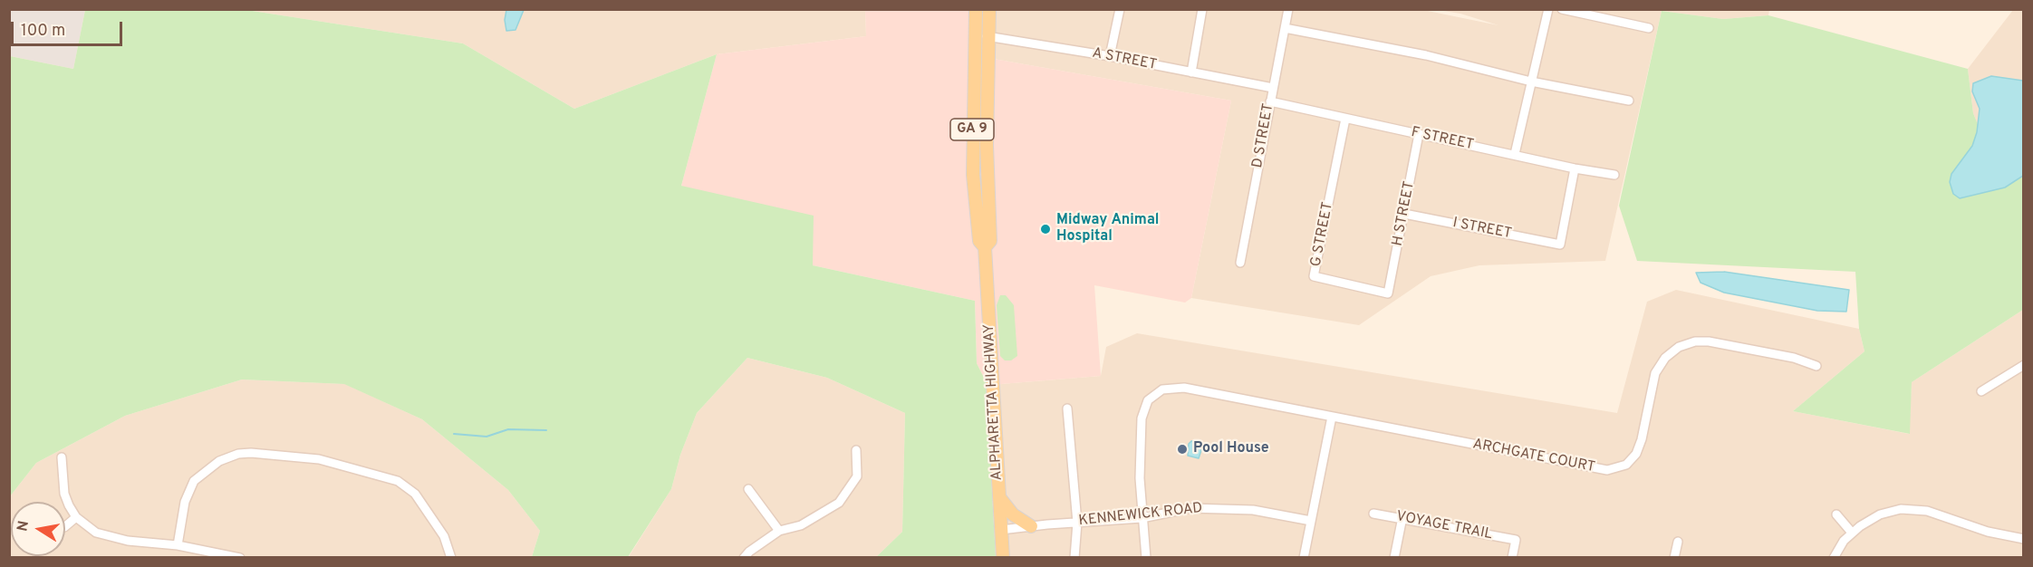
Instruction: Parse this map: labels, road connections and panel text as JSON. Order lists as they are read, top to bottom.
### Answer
{
  "streets": {
    "main road": ["GA 9", "ALPHARETTA HIGHWAY"],
    "street": [
      "A STREET",
      "D STREET",
      "F STREET",
      "H STREET",
      "I STREET",
      "G STREET",
      "ARCHGATE COURT",
      "KENNEWICK ROAD",
      "VOYAGE TRAIL"
    ]
  },
  "crossings": [
    ["A STREET", "GA 9"],
    ["A STREET", "D STREET"],
    ["GA 9", "ALPHARETTA HIGHWAY"],
    ["D STREET", "F STREET"],
    ["F STREET", "H STREET"],
    ["F STREET", "I STREET"],
    ["F STREET", "G STREET"],
    ["H STREET", "I STREET"],
    ["H STREET", "G STREET"],
    ["ALPHARETTA HIGHWAY", "KENNEWICK ROAD"],
    ["ARCHGATE COURT", "KENNEWICK ROAD"]
  ],
  "places": ["Midway Animal Hospital", "Pool House"],
  "scale_bar": "100 m",
  "north": "left"
}
